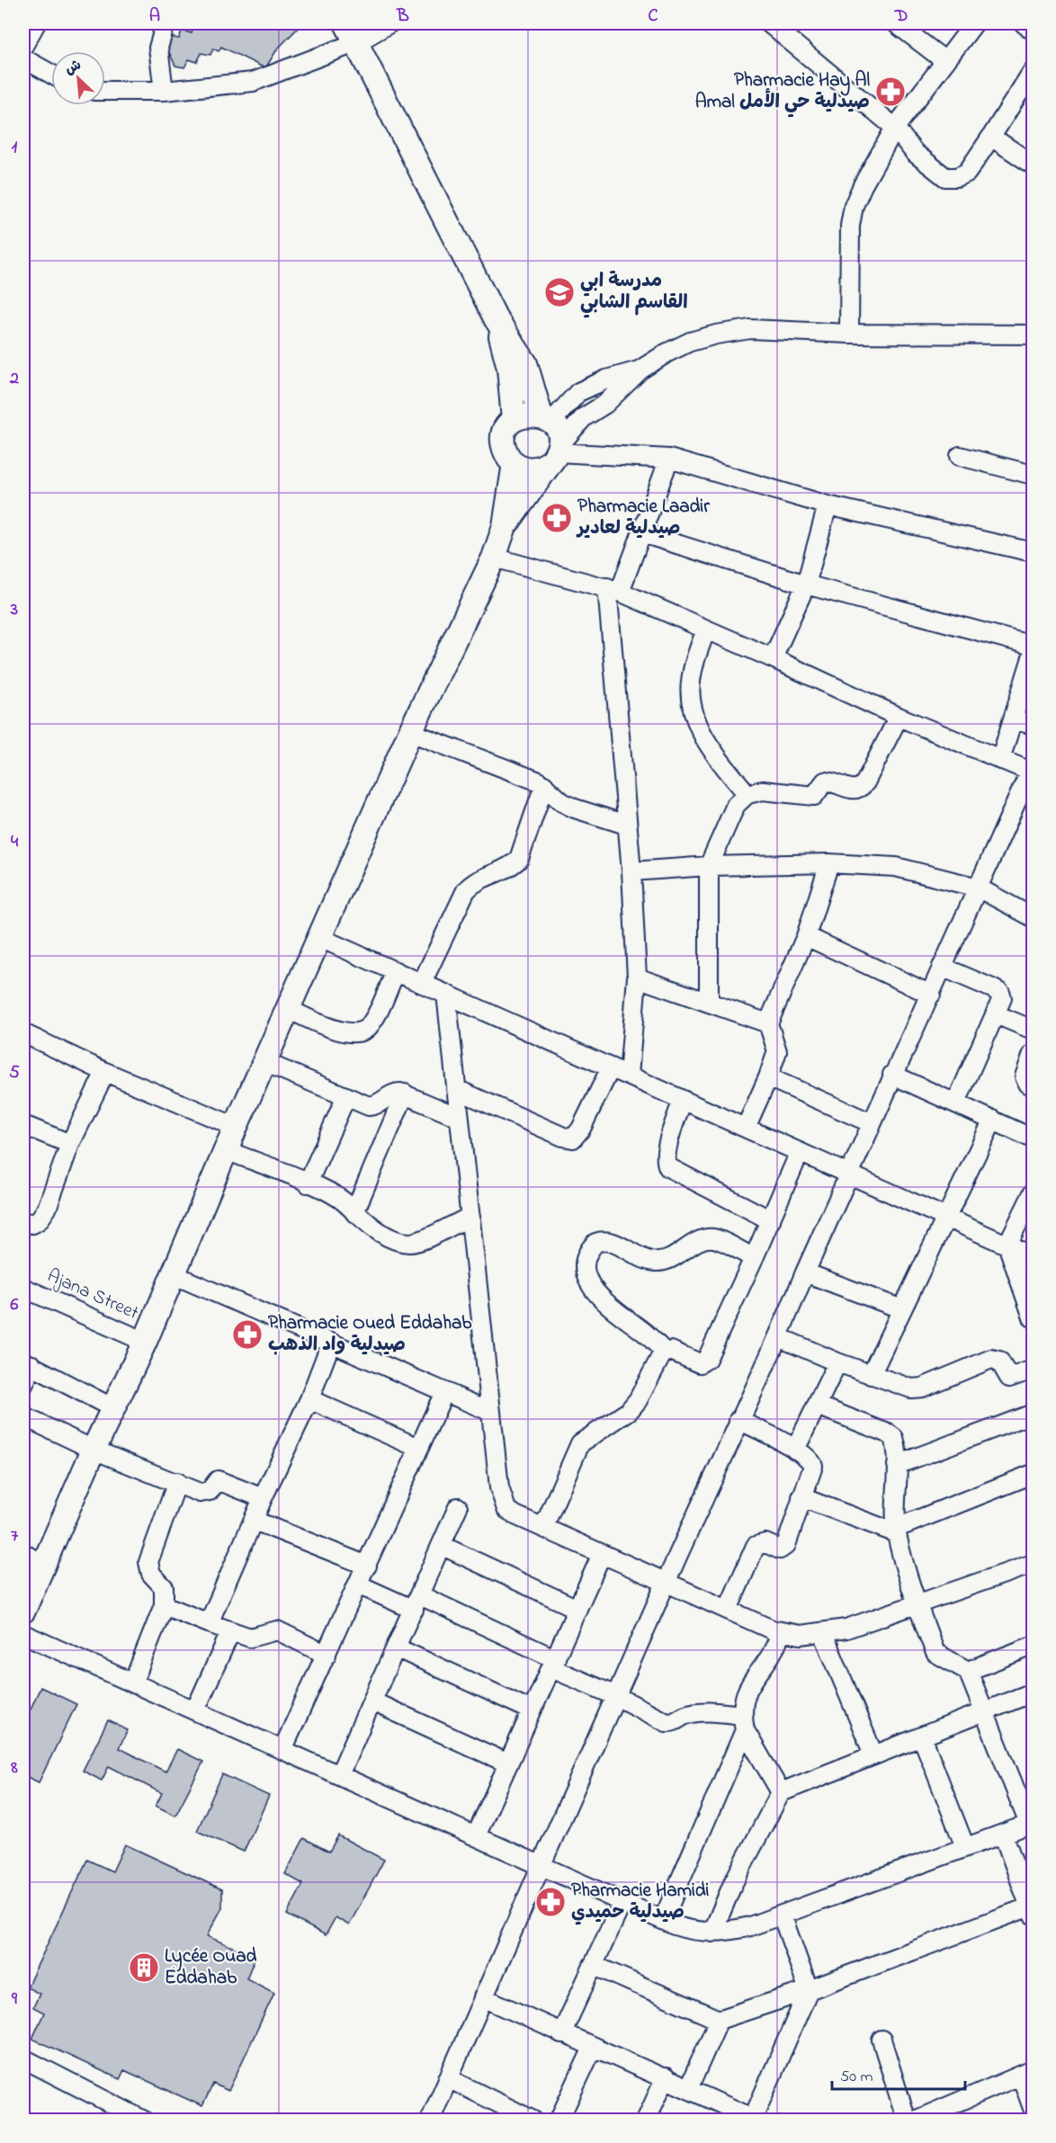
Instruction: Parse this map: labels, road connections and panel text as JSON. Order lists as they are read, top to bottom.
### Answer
{
  "streets": {
    "street": ["Ajana Street"]
  },
  "places": {
    "pharmacy": [
      "Pharmacie Hay Al Amal صيدلية حي الأمل",
      "Pharmacie Laadir صيدلية لعادير",
      "Pharmacie Oued Eddahab صيدلية واد الذهب",
      "Pharmacie Hamidi صيدلية حميدي"
    ],
    "school or university": ["مدرسة ابي القاسم الشابي"],
    "building": ["Lycée Ouad Eddahab"]
  },
  "scale_bar": "50 m",
  "north": "top left",
  "grid": {
    "columns": [
      "A",
      "B",
      "C",
      "D"
    ],
    "rows": [
      "1",
      "2",
      "3",
      "4",
      "5",
      "6",
      "7",
      "8",
      "9"
    ]
  }
}
